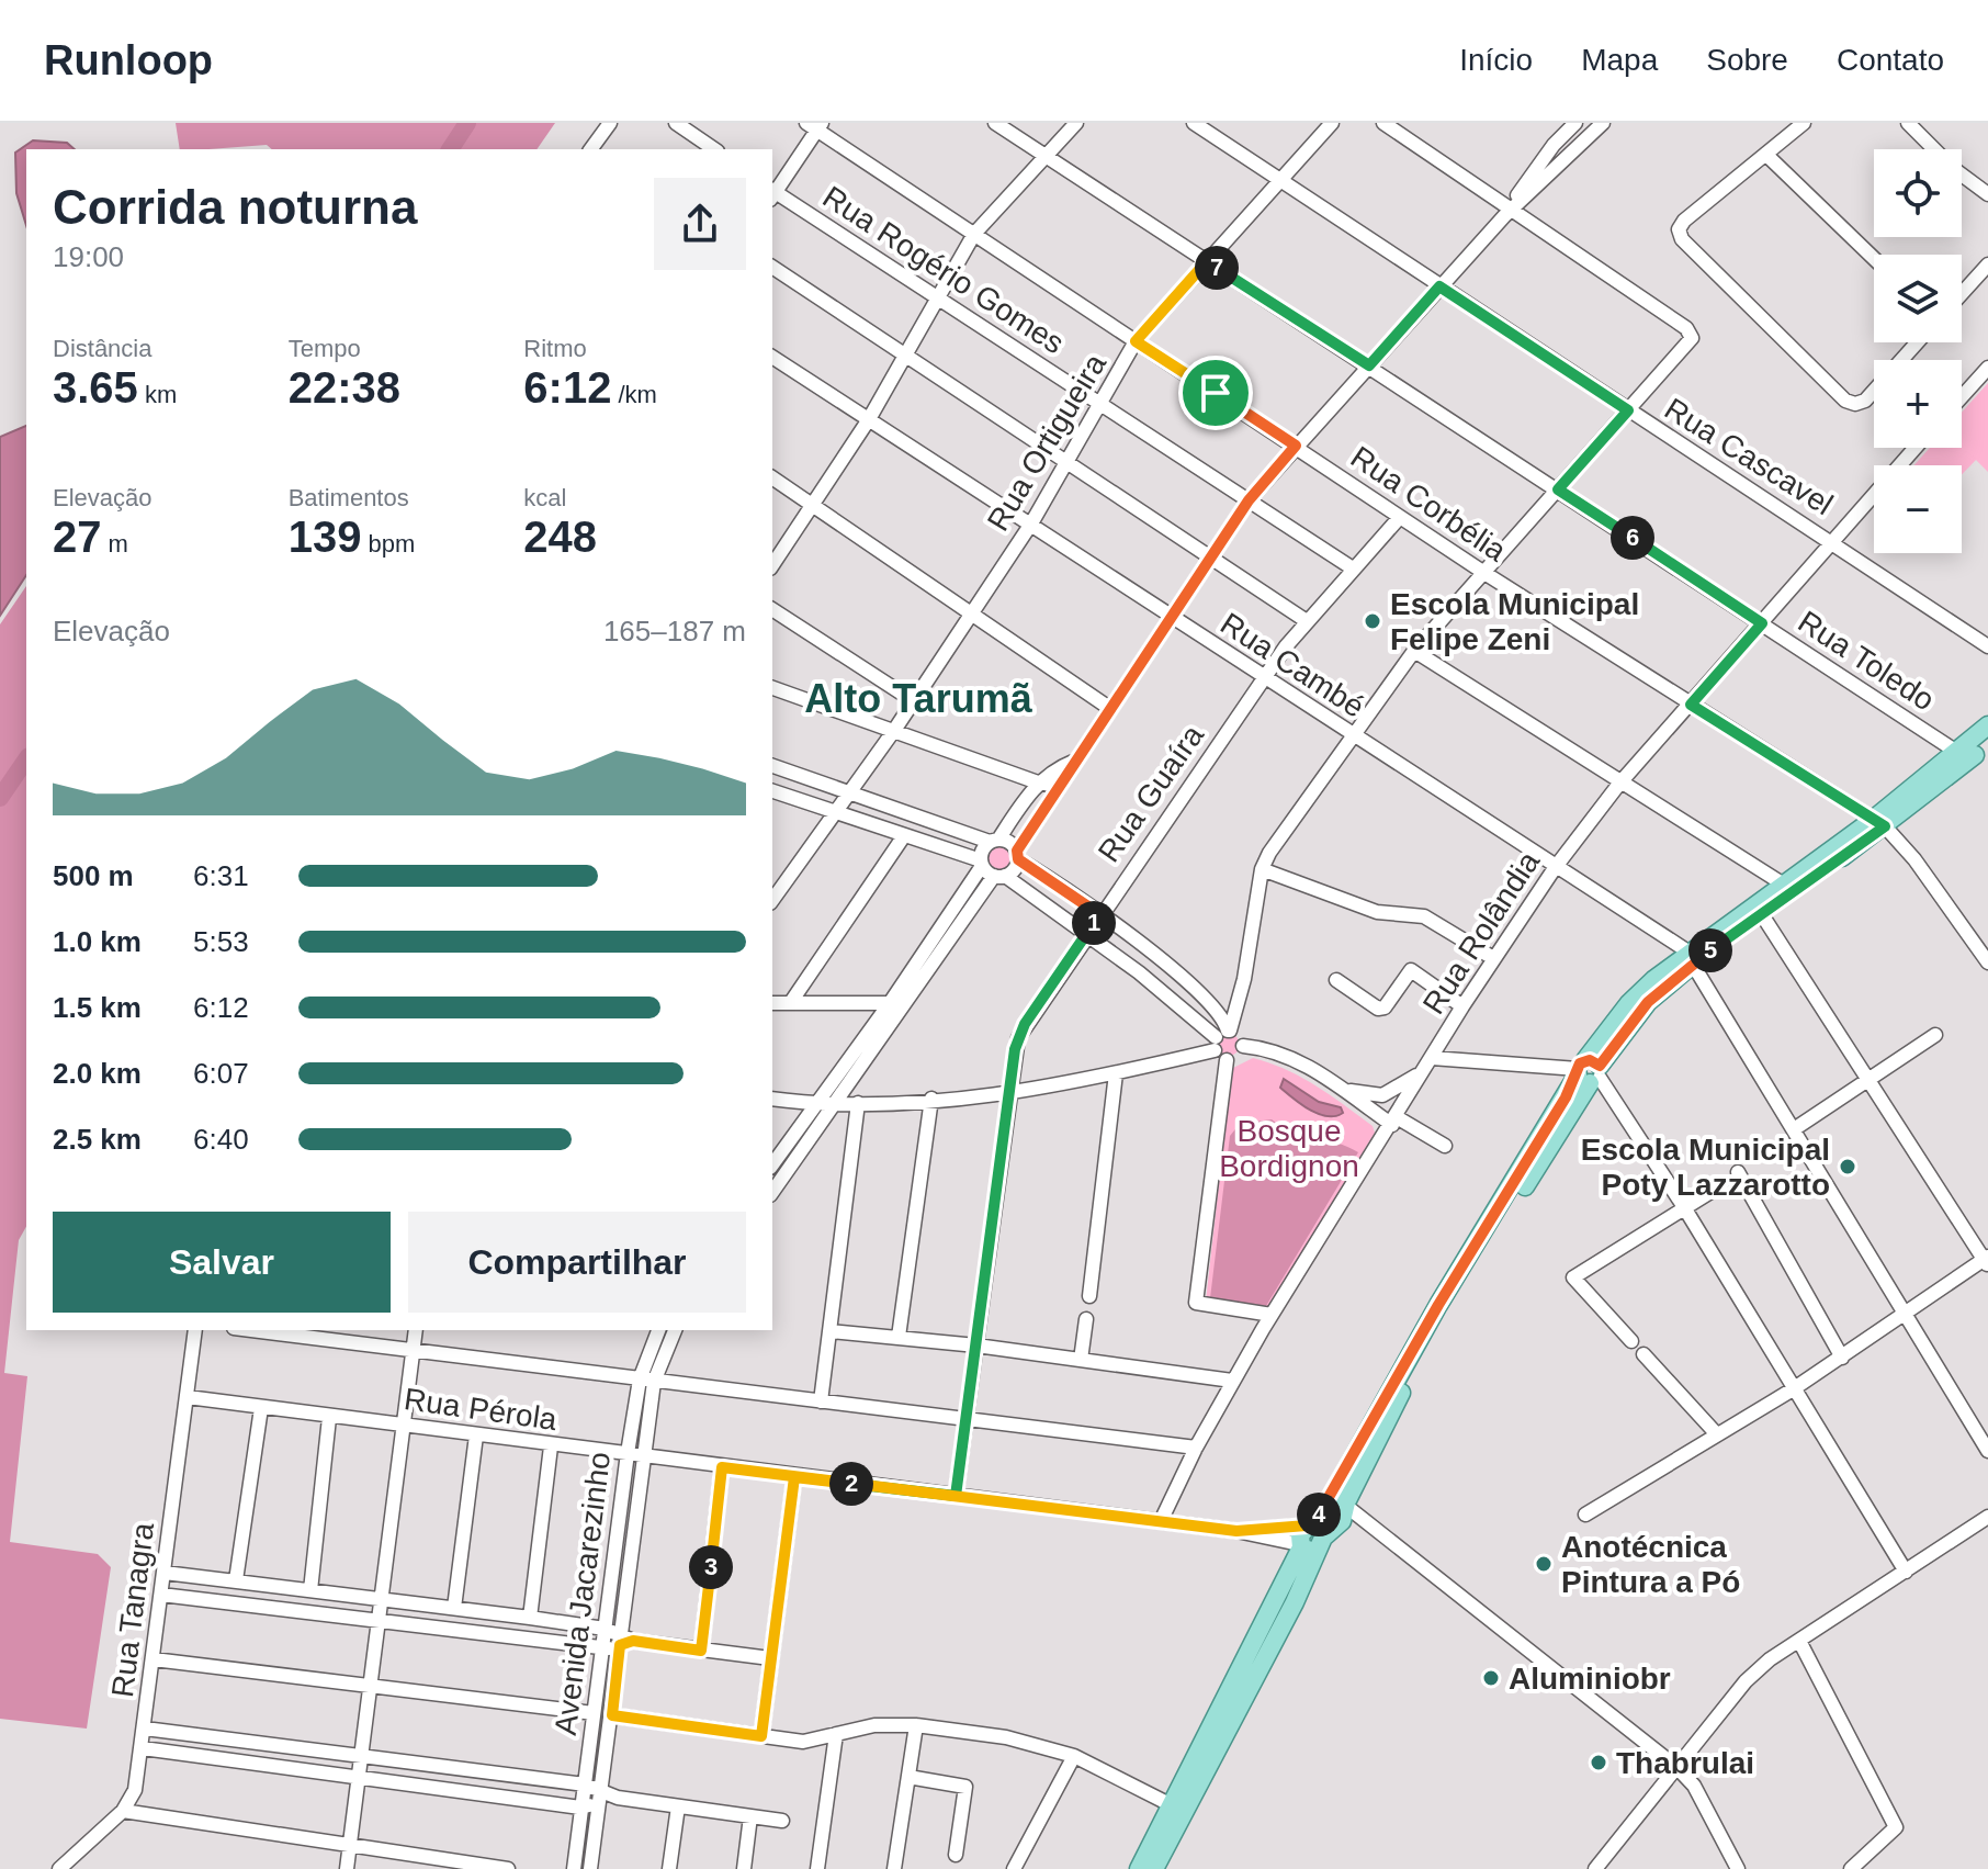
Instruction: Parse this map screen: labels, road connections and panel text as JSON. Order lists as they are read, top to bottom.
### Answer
{
  "streets": {
    "street": [
      "Rua Rogério Gomes",
      "Rua Ortigueira",
      "Rua Cascavel",
      "Rua Corbélia",
      "Rua Toledo",
      "Rua Cambé",
      "Rua Guaíra",
      "Rua Rolândia",
      "Rua Pérola",
      "Avenida Jacarezinho",
      "Rua Tanagra"
    ]
  },
  "crossings": [
    ["Rua Rogério Gomes", "Rua Ortigueira"],
    ["Rua Rogério Gomes", "Rua Guaíra"],
    ["Rua Ortigueira", "Rua Cascavel"],
    ["Rua Ortigueira", "Rua Corbélia"],
    ["Rua Ortigueira", "Rua Toledo"],
    ["Rua Ortigueira", "Rua Cambé"],
    ["Rua Cascavel", "Rua Rolândia"],
    ["Rua Corbélia", "Rua Guaíra"],
    ["Rua Corbélia", "Rua Rolândia"],
    ["Rua Toledo", "Rua Rolândia"],
    ["Rua Cambé", "Rua Guaíra"],
    ["Rua Cambé", "Rua Rolândia"],
    ["Rua Guaíra", "Rua Pérola"],
    ["Rua Rolândia", "Rua Pérola"],
    ["Rua Pérola", "Avenida Jacarezinho"],
    ["Rua Pérola", "Rua Tanagra"]
  ],
  "districts": ["Alto Tarumã"],
  "parks": ["Bosque Bordignon"],
  "places": [
    "Escola Municipal Felipe Zeni",
    "Escola Municipal Poty Lazzarotto",
    "Anotécnica Pintura a Pó",
    "Aluminiobr",
    "Thabrulai"
  ],
  "page": {
    "header": "Runloop",
    "nav": [
      "Início",
      "Mapa",
      "Sobre",
      "Contato"
    ],
    "map_buttons": ["+", "−"],
    "heading": ["Corrida noturna", "19:00"],
    "pins": [
      "7",
      "6",
      "1",
      "5",
      "2",
      "4",
      "3"
    ],
    "stats": [
      ["Distância", "3.65 km"],
      ["Tempo", "22:38"],
      ["Ritmo", "6:12 /km"],
      ["Elevação", "27 m"],
      ["Batimentos", "139 bpm"],
      ["kcal", "248"]
    ],
    "chart": ["Elevação", "165–187 m"],
    "list": [
      {
        "name": "500 m",
        "note": "6:31"
      },
      {
        "name": "1.0 km",
        "note": "5:53"
      },
      {
        "name": "1.5 km",
        "note": "6:12"
      },
      {
        "name": "2.0 km",
        "note": "6:07"
      },
      {
        "name": "2.5 km",
        "note": "6:40"
      }
    ],
    "buttons": ["Salvar", "Compartilhar"]
  }
}
